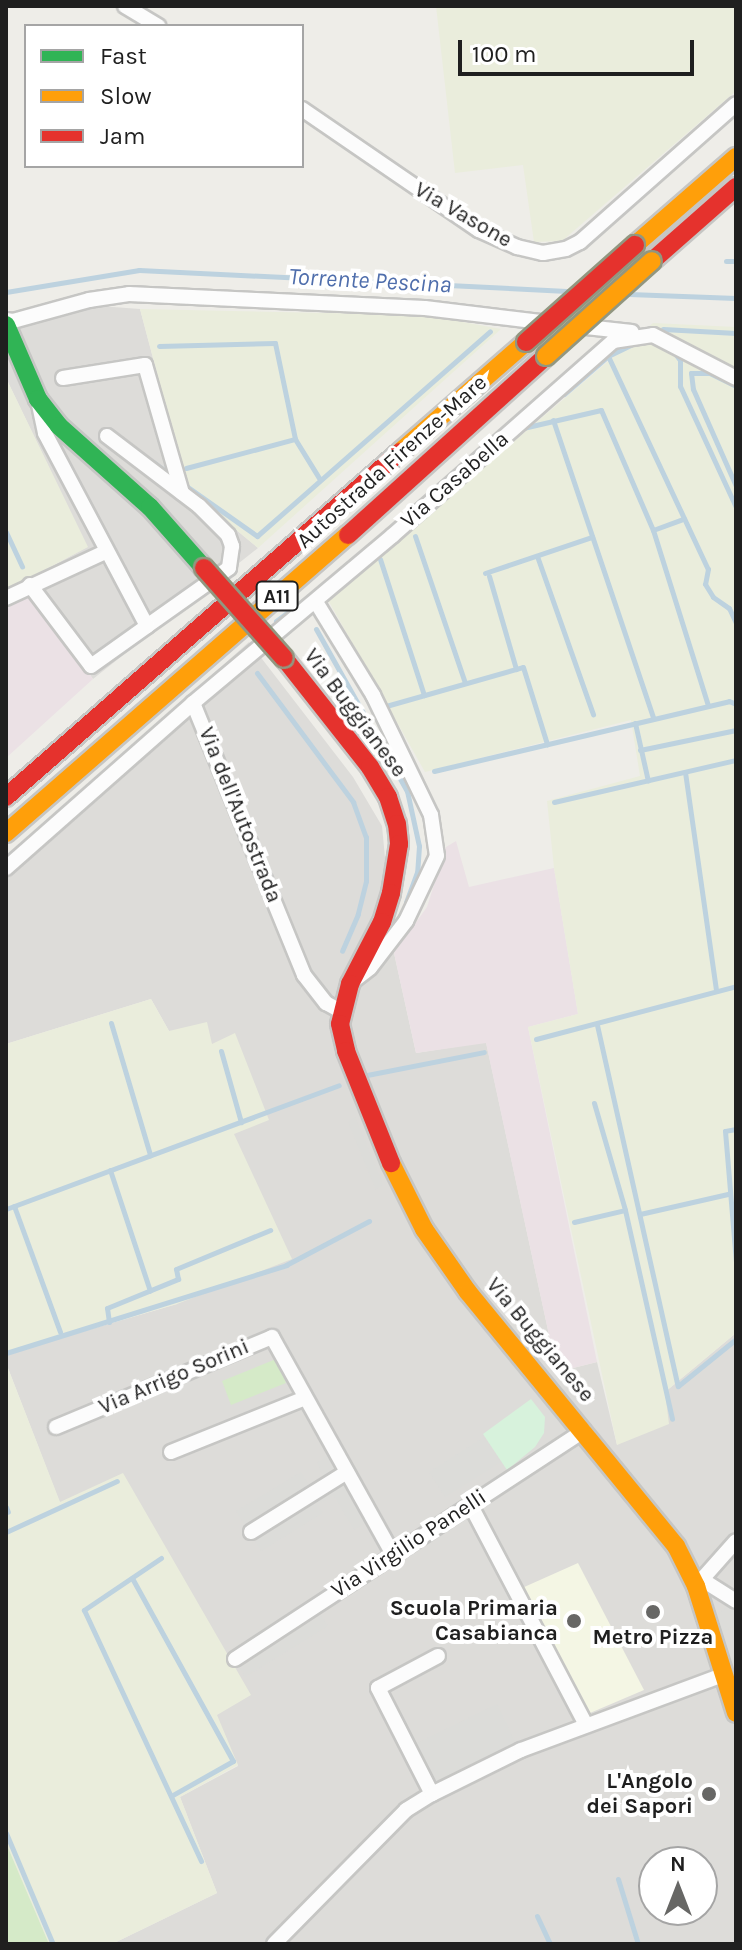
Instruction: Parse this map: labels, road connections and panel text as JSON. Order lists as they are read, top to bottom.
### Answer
{
  "streets": {
    "main road": ["Autostrada Firenze-Mare", "A11", "Via Buggianese"],
    "street": [
      "Via Vasone",
      "Via Casabella",
      "Via dell'Autostrada",
      "Via Arrigo Sorini",
      "Via Virgilio Panelli"
    ]
  },
  "crossings": [
    ["Via Casabella", "Via Buggianese"],
    ["Via Casabella", "Via dell'Autostrada"],
    ["Via Buggianese", "Via dell'Autostrada"],
    ["Via Buggianese", "Via Virgilio Panelli"],
    ["Via Arrigo Sorini", "Via Virgilio Panelli"]
  ],
  "water": ["Torrente Pescina"],
  "places": ["Metro Pizza", "Scuola Primaria Casabianca", "L'Angolo dei Sapori"],
  "legend": ["Fast", "Slow", "Jam"],
  "scale_bar": "100 m",
  "north": "top"
}
